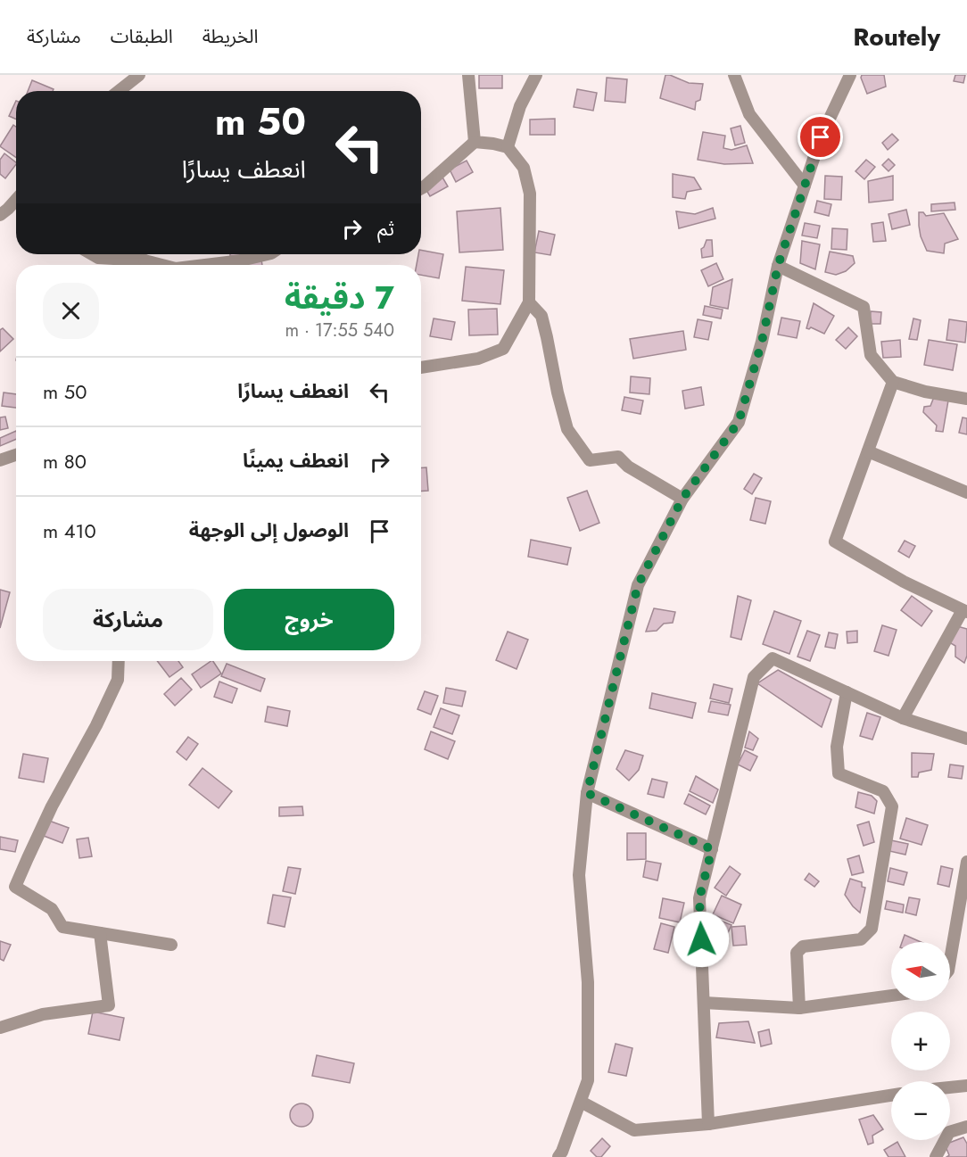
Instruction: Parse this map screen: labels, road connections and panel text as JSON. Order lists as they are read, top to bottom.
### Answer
{
  "north": "left",
  "page": {
    "header": "Routely",
    "nav": ["الخريطة", "الطبقات", "مشاركة"],
    "turn": ["50 m", "انعطف يسارًا"],
    "then": "ثم",
    "heading": ["7 دقيقة", "540 m · 17:55"],
    "list": [
      {
        "name": "انعطف يسارًا",
        "value": "50 m"
      },
      {
        "name": "انعطف يمينًا",
        "value": "80 m"
      },
      {
        "name": "الوصول إلى الوجهة",
        "value": "410 m"
      }
    ],
    "buttons": ["خروج", "مشاركة"],
    "map_buttons": ["+", "−"]
  }
}
